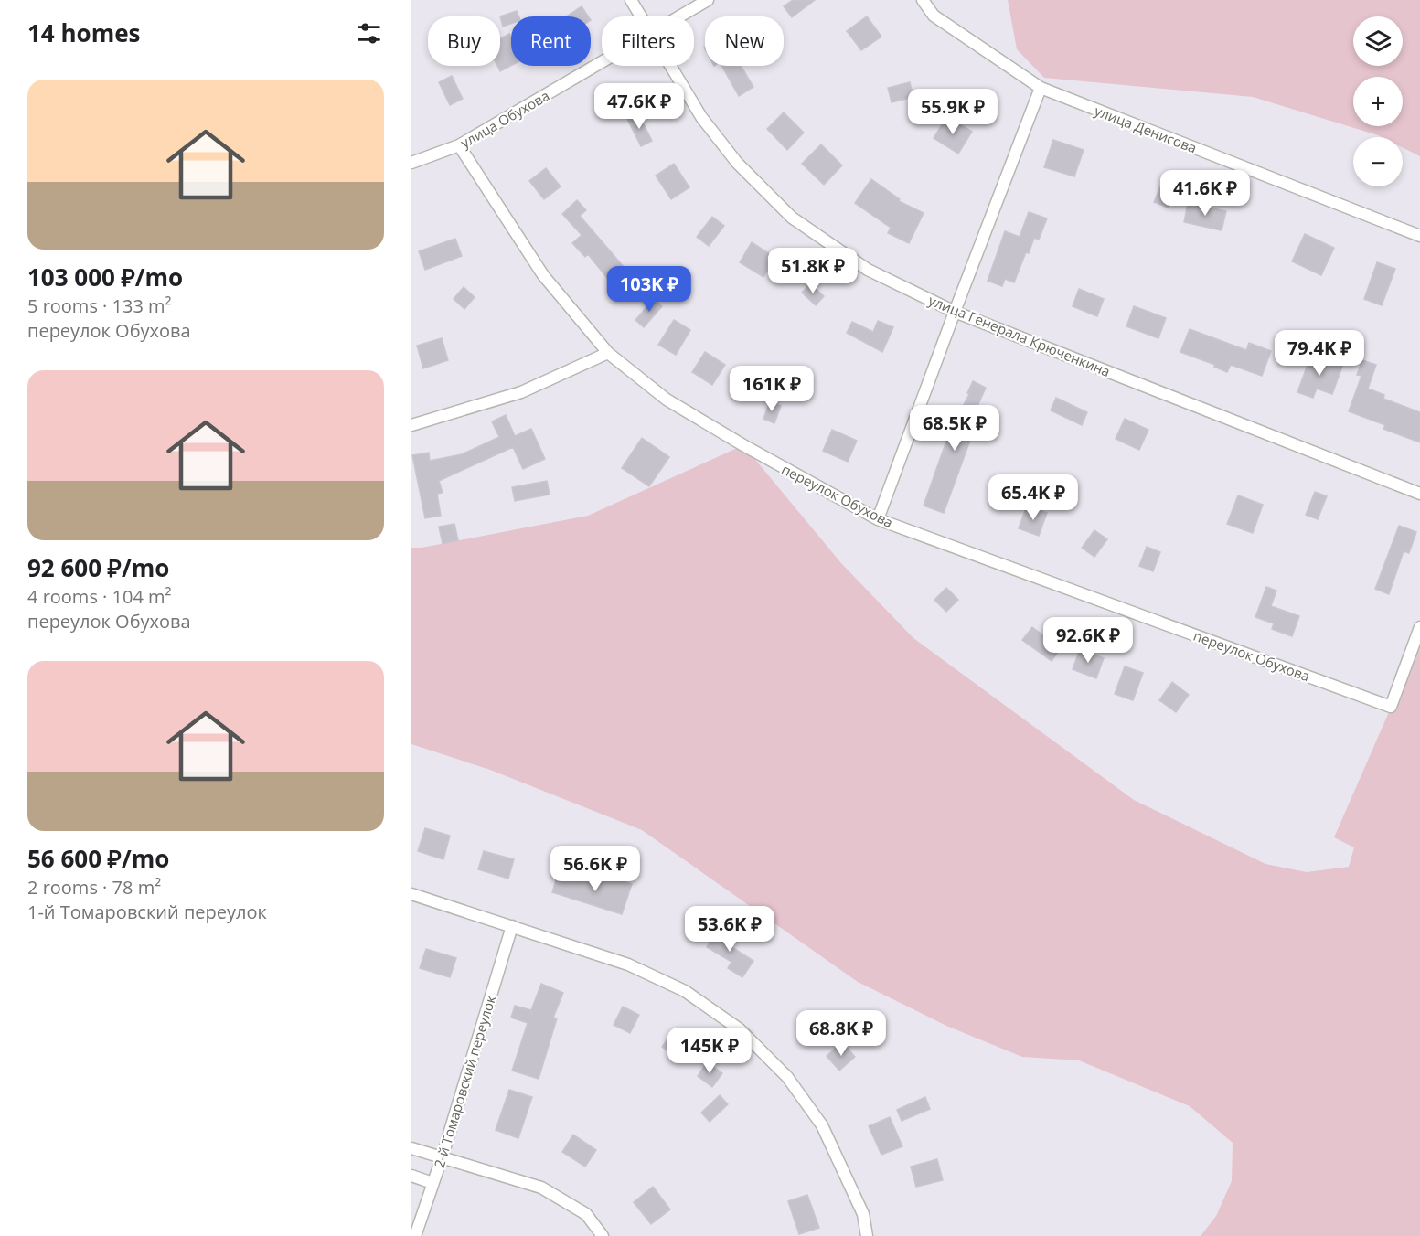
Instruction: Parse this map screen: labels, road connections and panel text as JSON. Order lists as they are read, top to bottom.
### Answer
{
  "streets": {
    "street": [
      "улица Обухова",
      "улица Денисова",
      "улица Генерала Крюченкина",
      "переулок Обухова",
      "2-й Томаровский переулок"
    ]
  },
  "crossings": [
    ["улица Обухова", "переулок Обухова"]
  ],
  "page": {
    "heading": "14 homes",
    "map_buttons": ["+", "−"],
    "chip": [
      "Buy",
      "Rent",
      "Filters",
      "New"
    ],
    "list": [
      {
        "name": "103 000 ₽/mo",
        "note": "5 rooms · 133 m² · переулок Обухова"
      },
      {
        "name": "92 600 ₽/mo",
        "note": "4 rooms · 104 m² · переулок Обухова"
      },
      {
        "name": "56 600 ₽/mo",
        "note": "2 rooms · 78 m² · 1-й Томаровский переулок"
      }
    ],
    "price": [
      "47.6K ₽",
      "55.9K ₽",
      "41.6K ₽",
      "51.8K ₽",
      "103K ₽",
      "79.4K ₽",
      "161K ₽",
      "68.5K ₽",
      "65.4K ₽",
      "92.6K ₽",
      "56.6K ₽",
      "53.6K ₽",
      "68.8K ₽",
      "145K ₽"
    ]
  }
}
